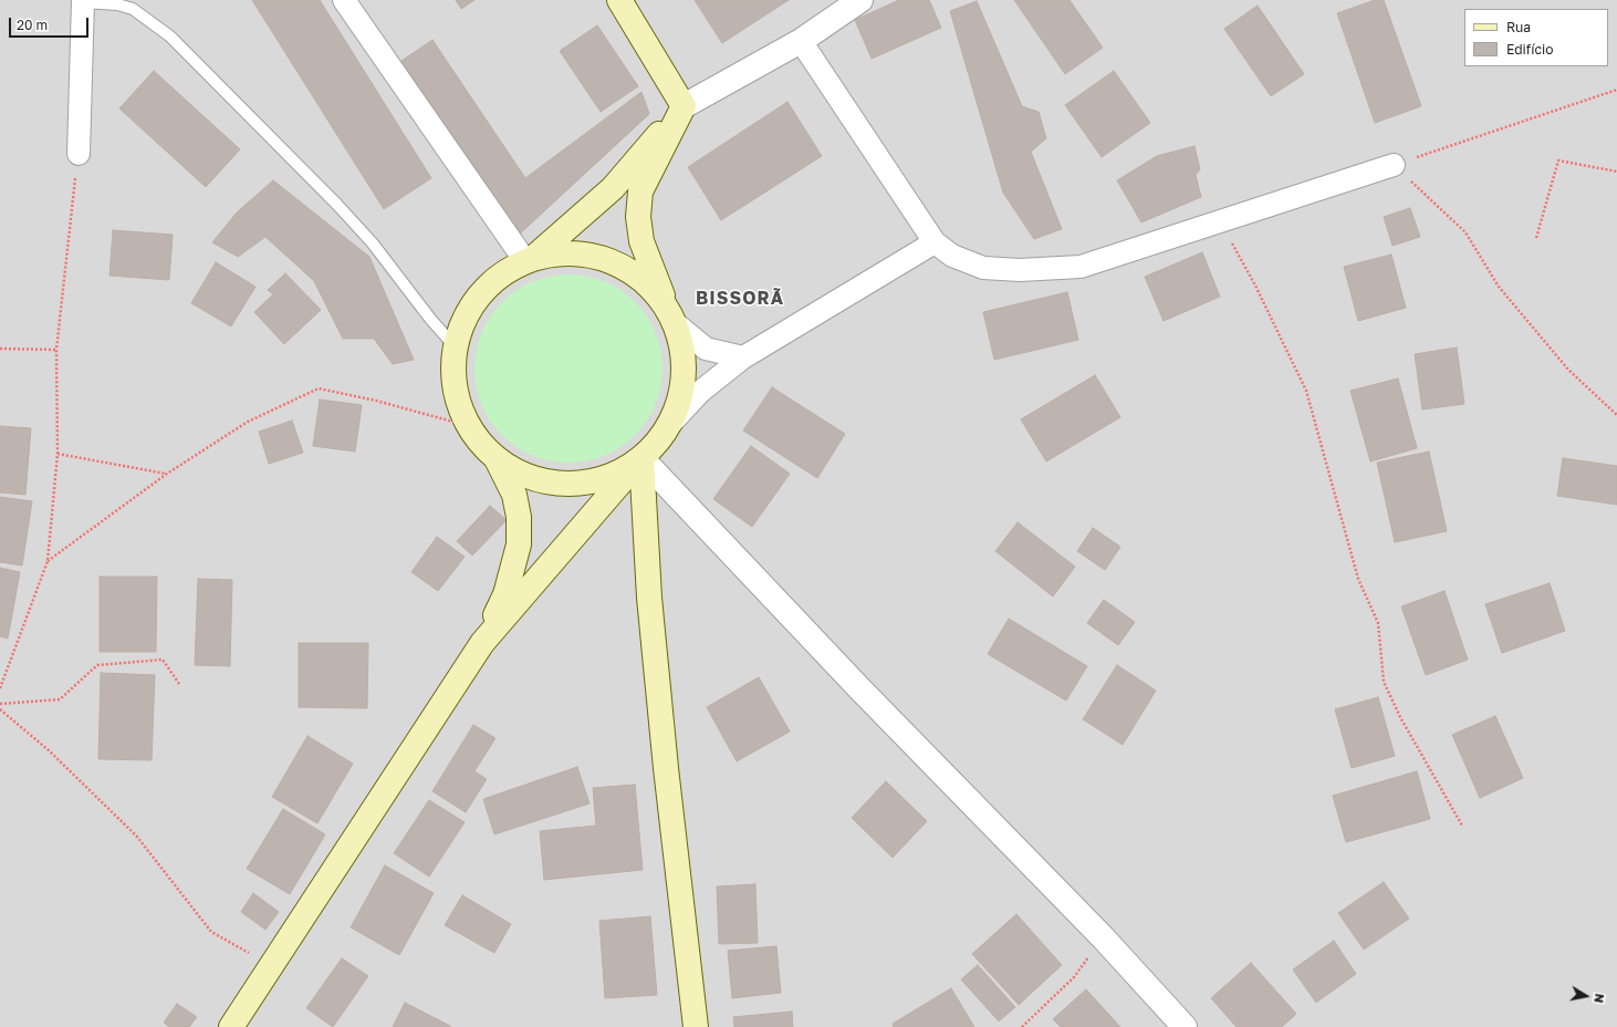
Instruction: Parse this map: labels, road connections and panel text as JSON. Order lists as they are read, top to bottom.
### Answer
{
  "districts": ["BISSORÃ"],
  "legend": ["Rua", "Edifício"],
  "scale_bar": "20 m",
  "north": "right"
}
